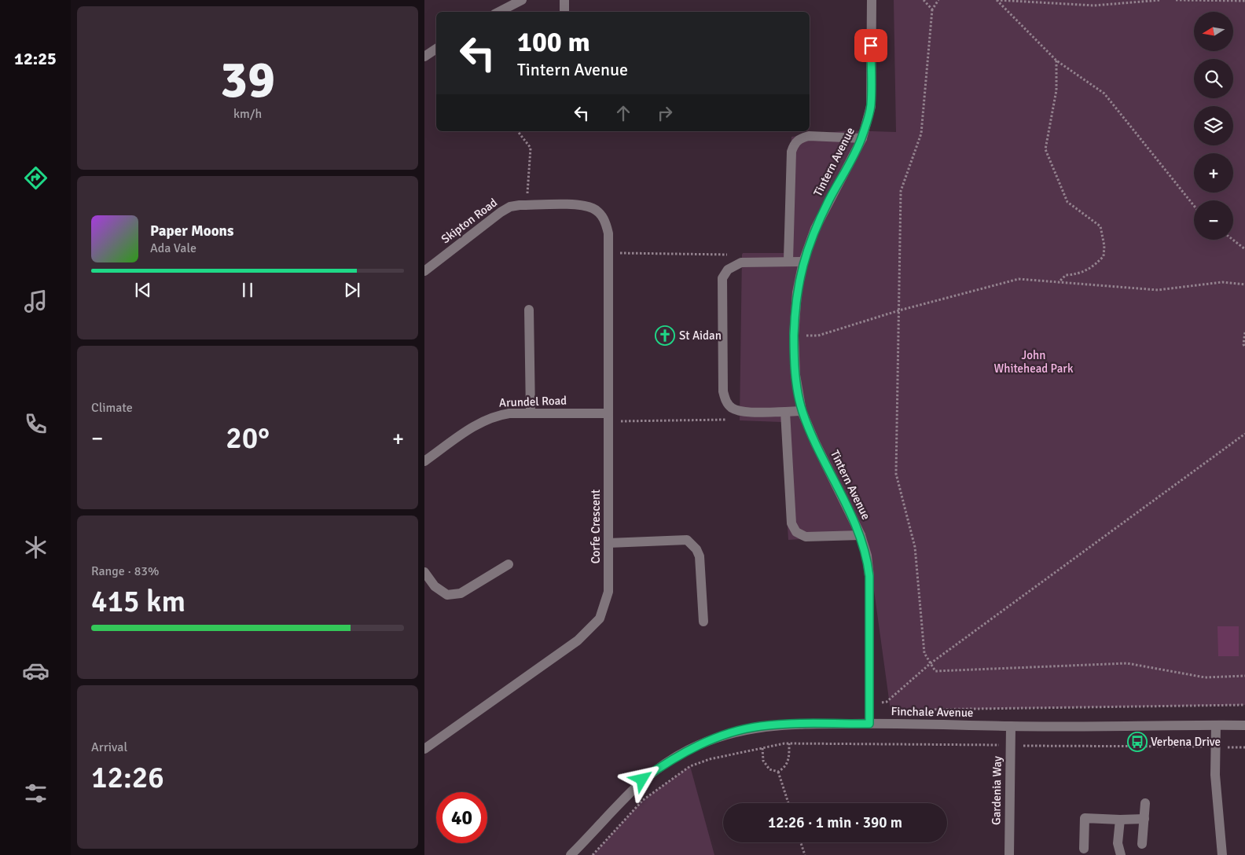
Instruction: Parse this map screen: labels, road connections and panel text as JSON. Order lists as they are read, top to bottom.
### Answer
{
  "streets": {
    "street": [
      "Tintern Avenue",
      "Skipton Road",
      "Arundel Road",
      "Corfe Crescent",
      "Finchale Avenue",
      "Gardenia Way"
    ]
  },
  "crossings": [
    ["Tintern Avenue", "Finchale Avenue"],
    ["Skipton Road", "Corfe Crescent"],
    ["Arundel Road", "Corfe Crescent"],
    ["Finchale Avenue", "Gardenia Way"]
  ],
  "parks": ["John Whitehead Park"],
  "places": {
    "church": ["St Aidan"],
    "bus stop": ["Verbena Drive"]
  },
  "north": "left",
  "page": {
    "tabs": "12:25",
    "tile": [
      ["39", "km/h"],
      "Climate",
      ["Range · 83%", "415 km"],
      ["Arrival", "12:26"]
    ],
    "map_buttons": ["+", "−"],
    "turn": ["100 m", "Tintern Avenue"],
    "song": ["Paper Moons", "Ada Vale"],
    "heat": ["−", "20°", "+"],
    "limit": "40",
    "trip": "12:26 · 1 min · 390 m"
  }
}
